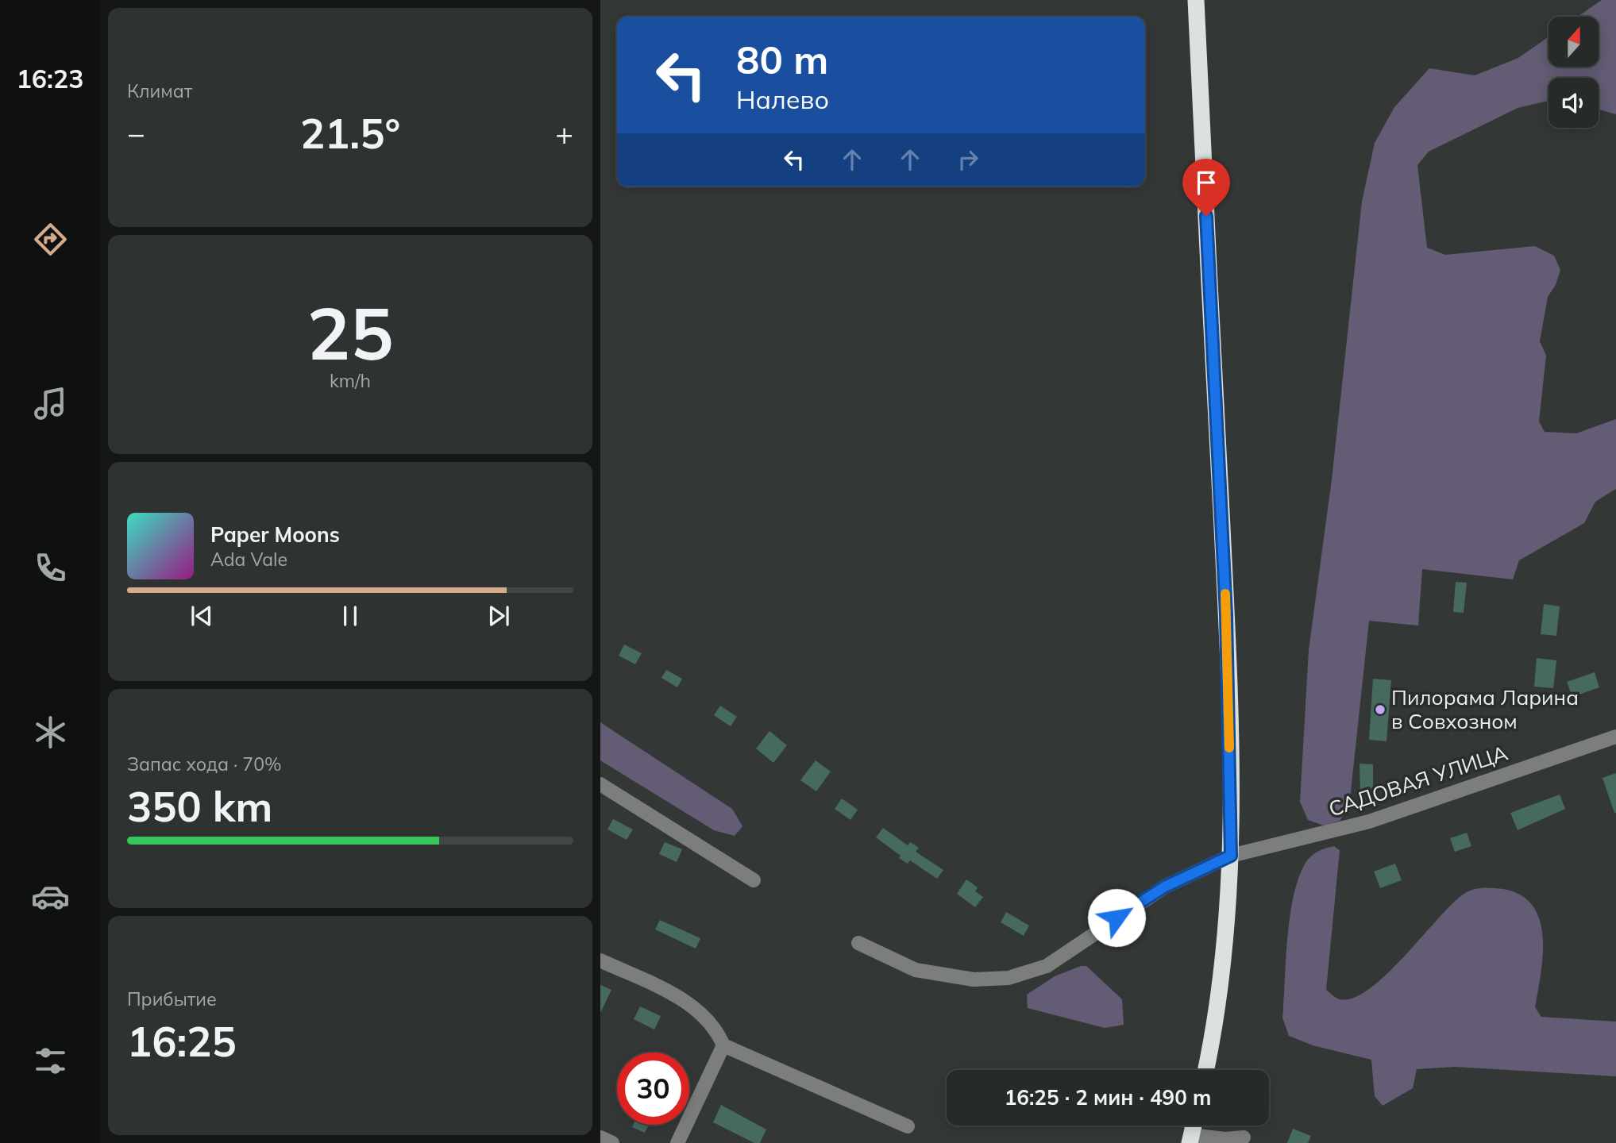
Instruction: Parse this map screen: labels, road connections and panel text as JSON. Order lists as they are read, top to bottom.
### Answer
{
  "streets": {
    "street": ["САДОВАЯ УЛИЦА"]
  },
  "places": ["Пилорама Ларина в Совхозном"],
  "north": "top",
  "page": {
    "tabs": "16:23",
    "tile": [
      "Климат",
      ["25", "km/h"],
      ["Запас хода · 70%", "350 km"],
      ["Прибытие", "16:25"]
    ],
    "turn": ["80 m", "Налево"],
    "heat": ["−", "21.5°", "+"],
    "song": ["Paper Moons", "Ada Vale"],
    "limit": "30",
    "trip": "16:25 · 2 мин · 490 m"
  }
}
